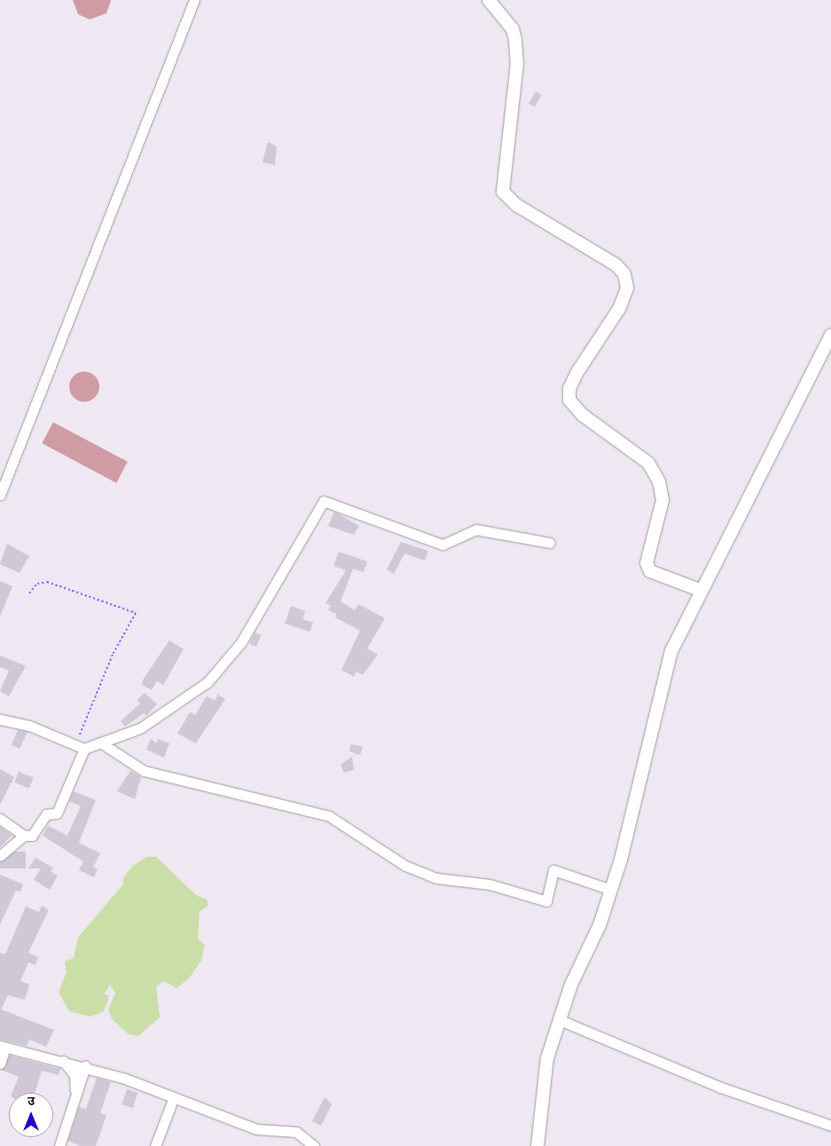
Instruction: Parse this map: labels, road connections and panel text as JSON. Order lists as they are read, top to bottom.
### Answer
{
  "north": "top"
}
